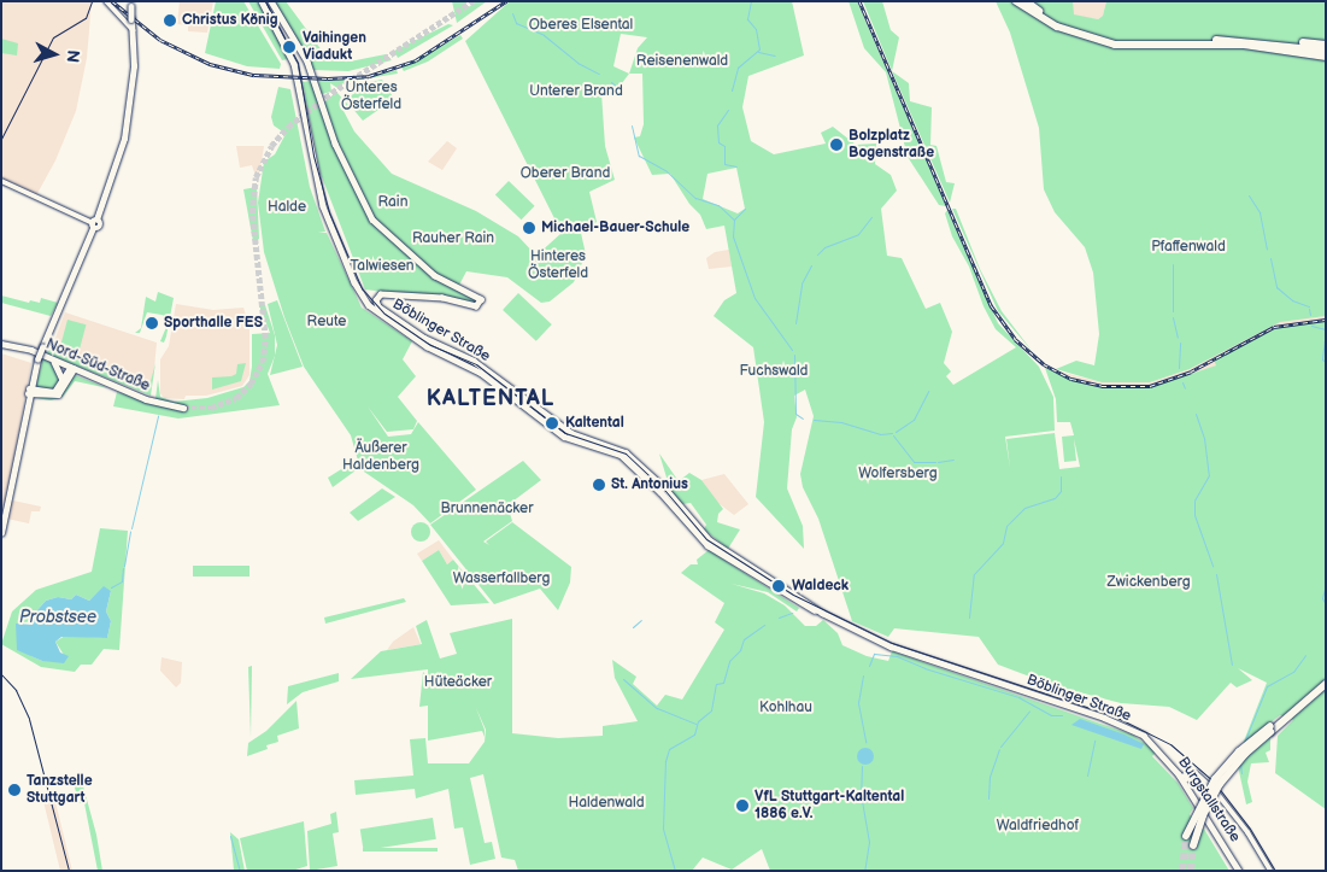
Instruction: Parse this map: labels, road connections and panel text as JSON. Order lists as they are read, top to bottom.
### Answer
{
  "streets": {
    "main road": ["Böblinger Straße", "Nord-Süd-Straße", "Burgstallstraße"]
  },
  "crossings": [
    ["Böblinger Straße", "Burgstallstraße"]
  ],
  "districts": ["KALTENTAL"],
  "water": ["Probstsee"],
  "parks": [
    "Oberes Elsental",
    "Reisenenwald",
    "Unteres Österfeld",
    "Unterer Brand",
    "Oberer Brand",
    "Rain",
    "Halde",
    "Rauher Rain",
    "Pfaffenwald",
    "Hinteres Österfeld",
    "Talwiesen",
    "Reute",
    "Fuchswald",
    "Äußerer Haldenberg",
    "Wolfersberg",
    "Brunnenäcker",
    "Wasserfallberg",
    "Zwickenberg",
    "Hüteäcker",
    "Kohlhau",
    "Haldenwald",
    "Waldfriedhof"
  ],
  "places": [
    "Christus König",
    "Vaihingen Viadukt",
    "Bolzplatz Bogenstraße",
    "Michael-Bauer-Schule",
    "Sporthalle FES",
    "Kaltental",
    "St. Antonius",
    "Waldeck",
    "Tanzstelle Stuttgart",
    "VfL Stuttgart-Kaltental 1886 e.V."
  ],
  "north": "right"
}
